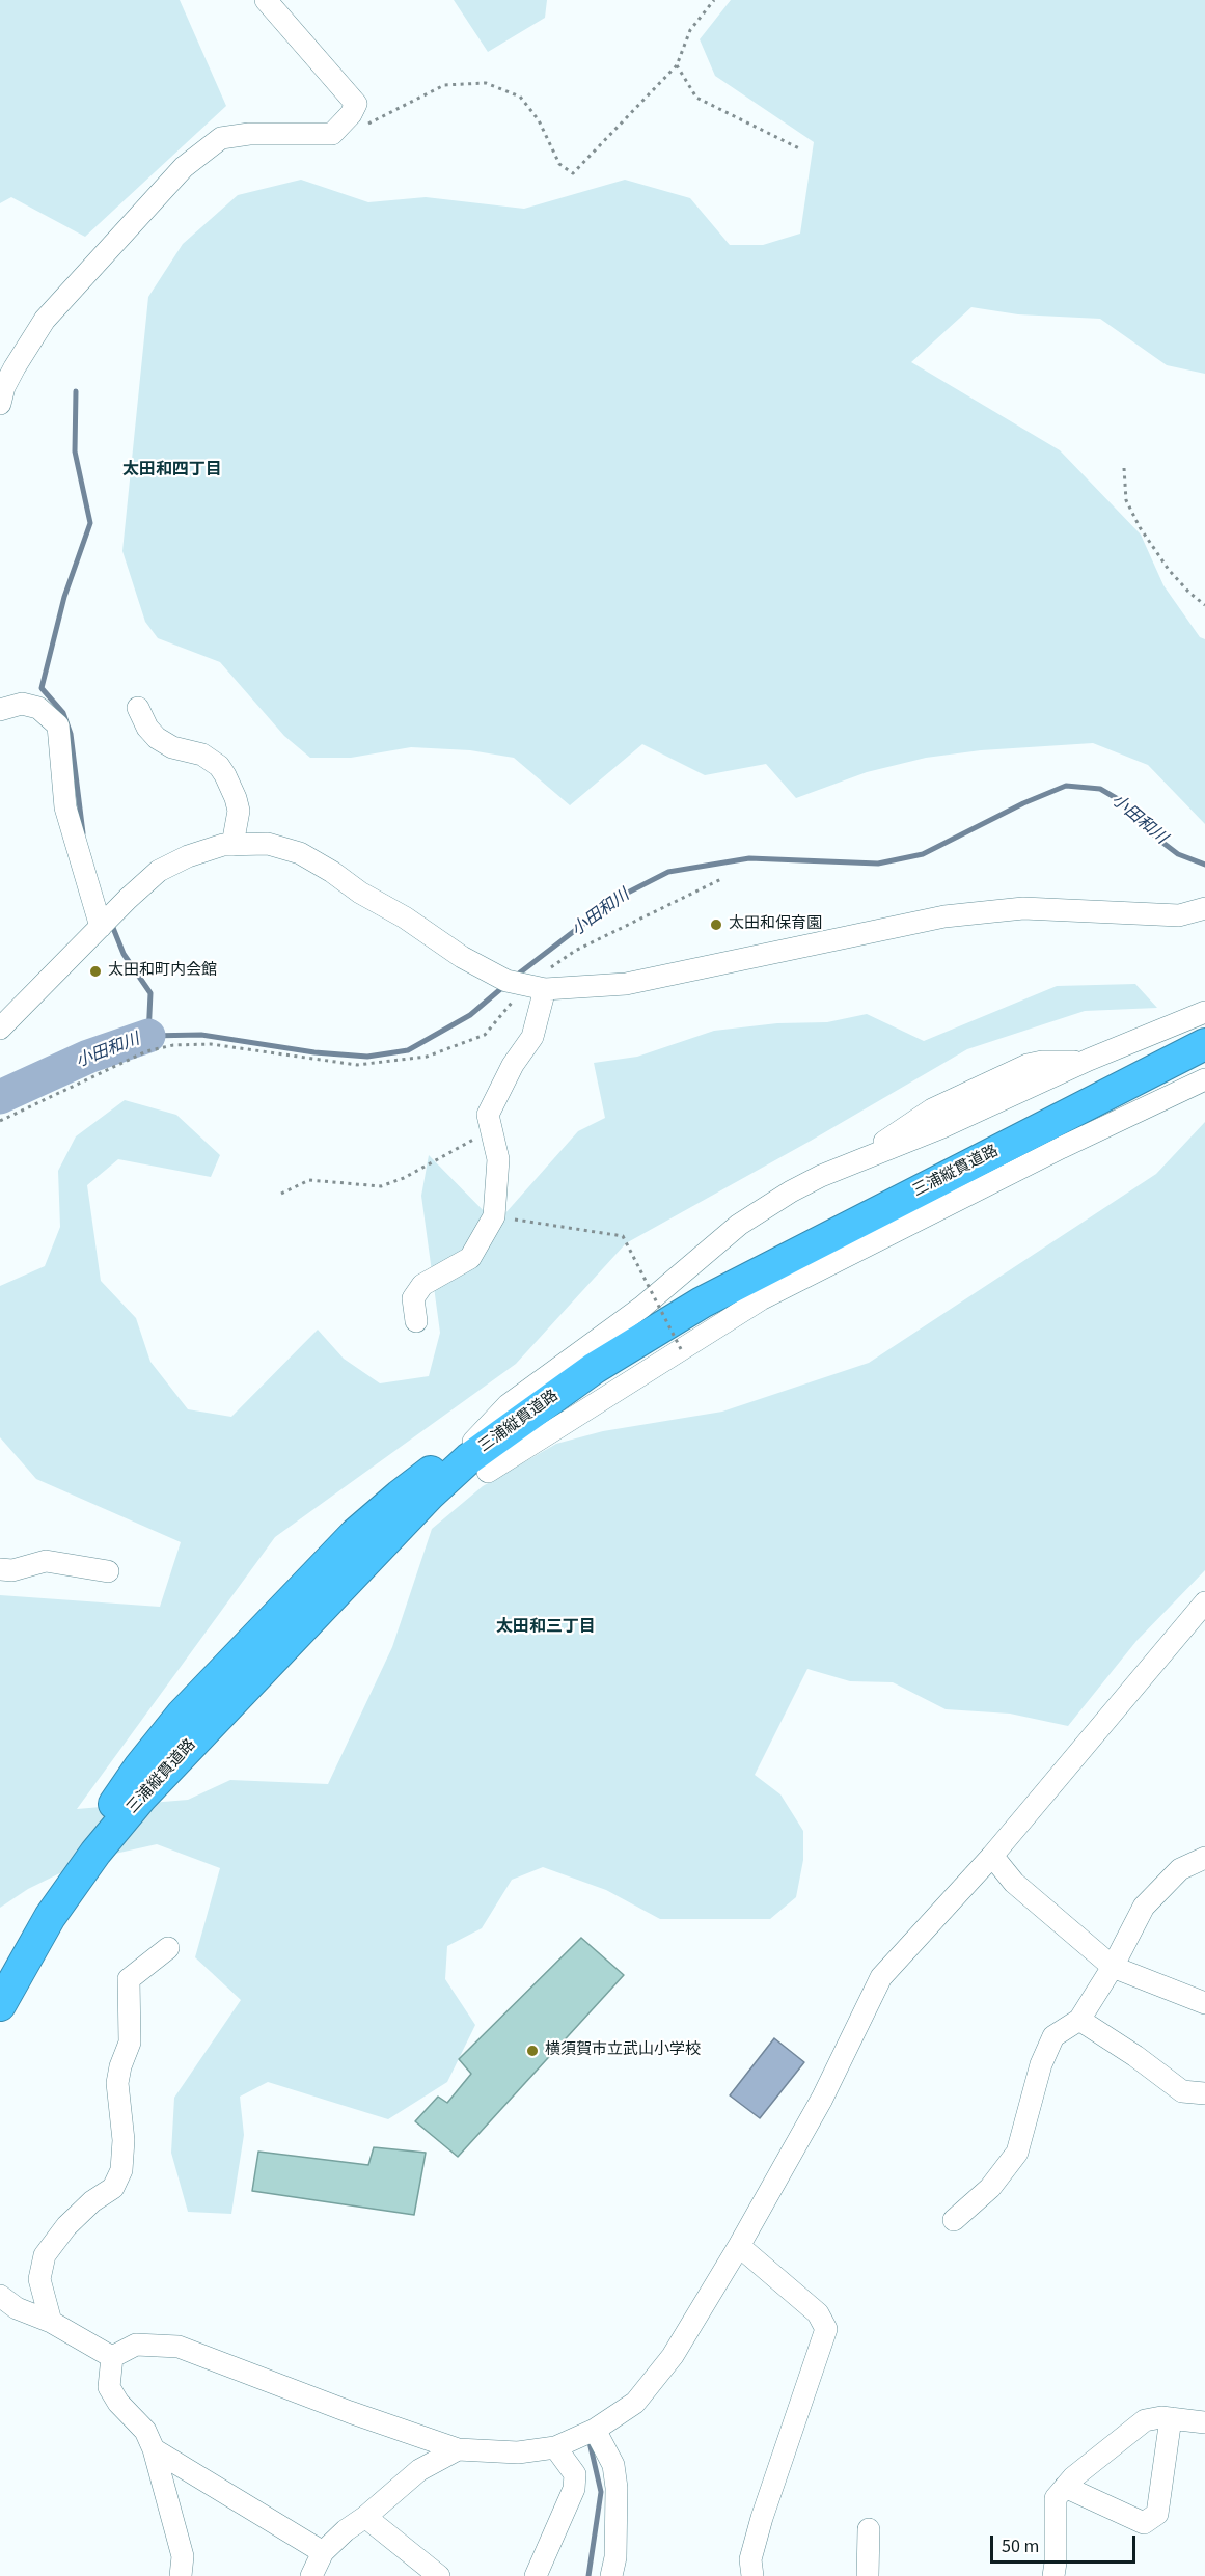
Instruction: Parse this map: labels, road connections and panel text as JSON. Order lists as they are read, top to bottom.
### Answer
{
  "streets": {
    "highway": ["三浦縦貫道路"]
  },
  "districts": ["太田和四丁目", "太田和三丁目"],
  "water": ["小田和川"],
  "places": ["太田和保育園", "太田和町内会館", "横須賀市立武山小学校"],
  "scale_bar": "50 m"
}
